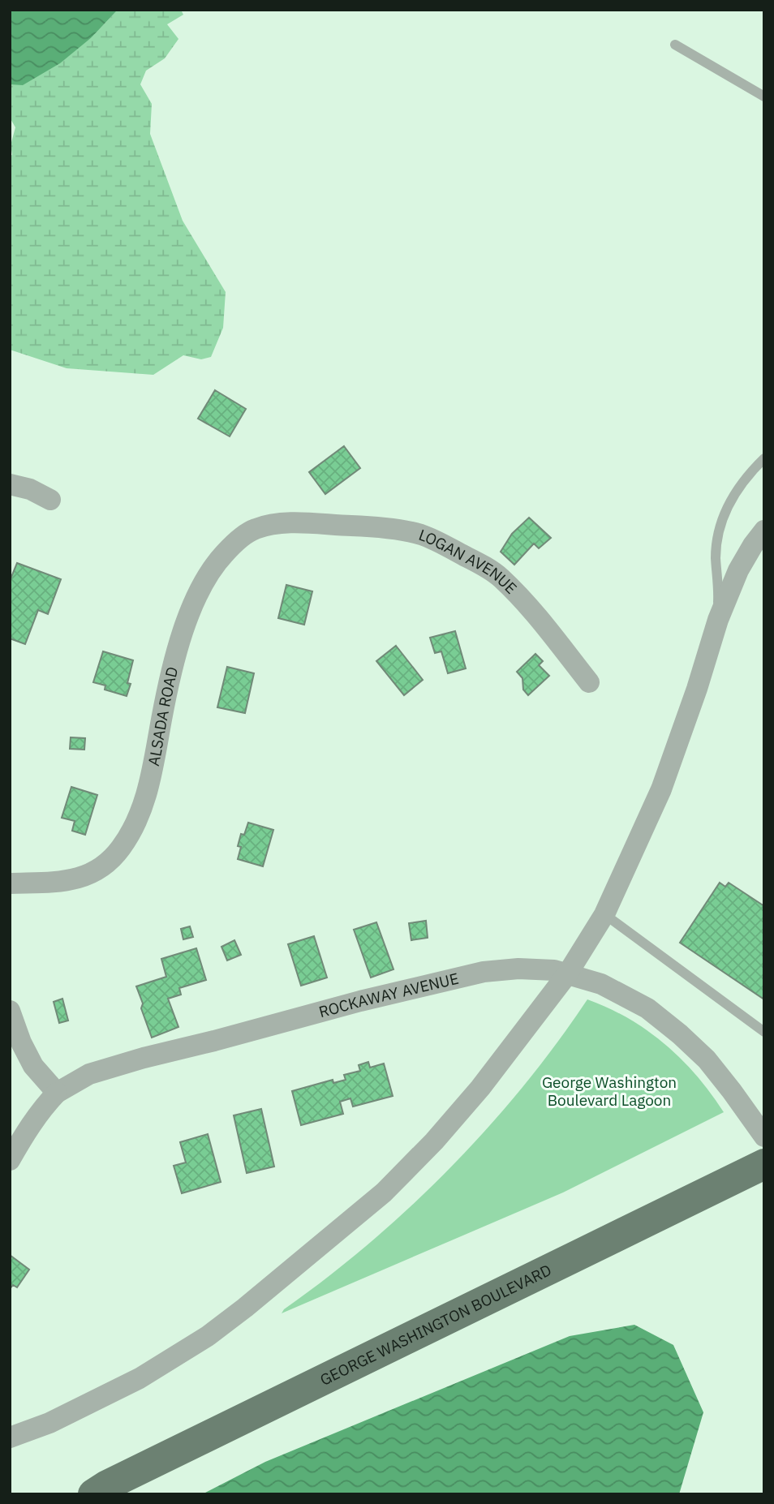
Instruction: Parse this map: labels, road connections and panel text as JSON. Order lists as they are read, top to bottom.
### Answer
{
  "streets": {
    "main road": ["GEORGE WASHINGTON BOULEVARD"],
    "street": ["LOGAN AVENUE", "ALSADA ROAD", "ROCKAWAY AVENUE"]
  },
  "crossings": [
    ["LOGAN AVENUE", "ALSADA ROAD"]
  ],
  "parks": ["George Washington Boulevard Lagoon"]
}
